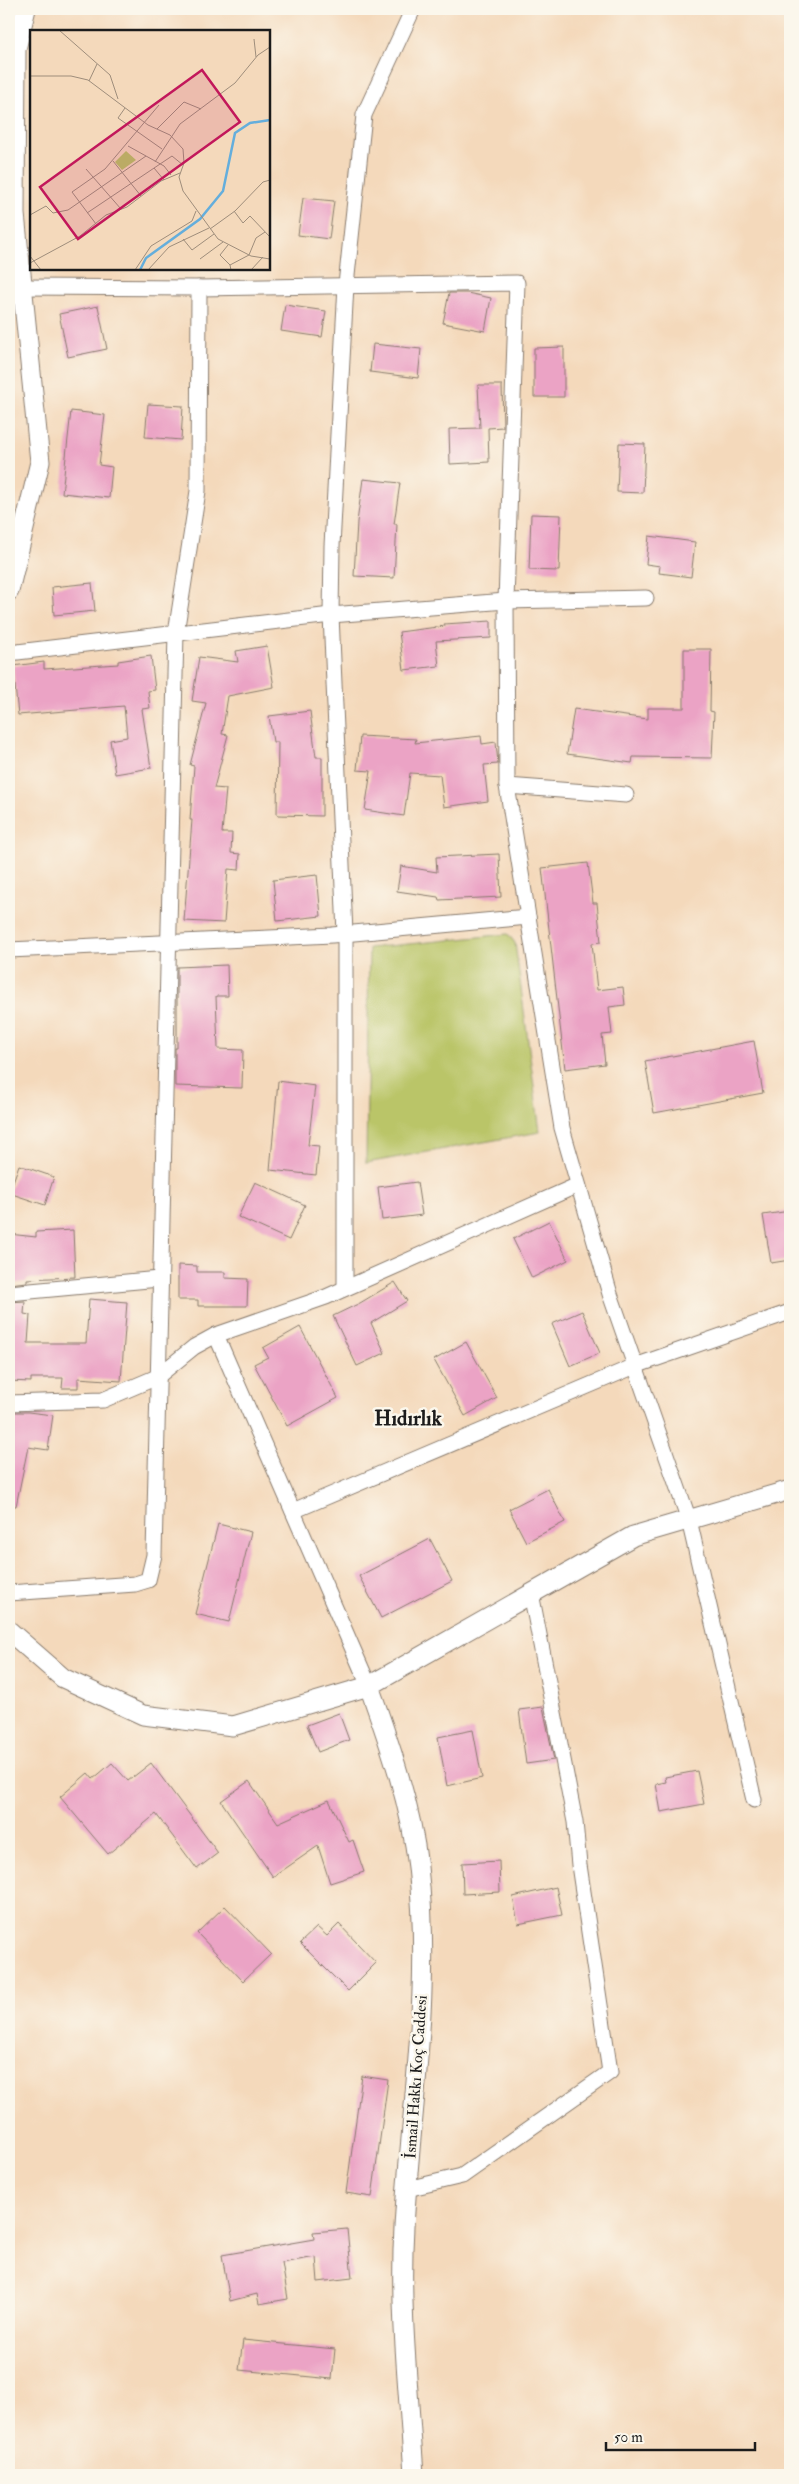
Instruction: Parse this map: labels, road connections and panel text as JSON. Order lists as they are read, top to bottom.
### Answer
{
  "streets": {
    "street": ["İsmail Hakkı Koç Caddesi"]
  },
  "districts": ["Hıdırlık"],
  "scale_bar": "50 m"
}
